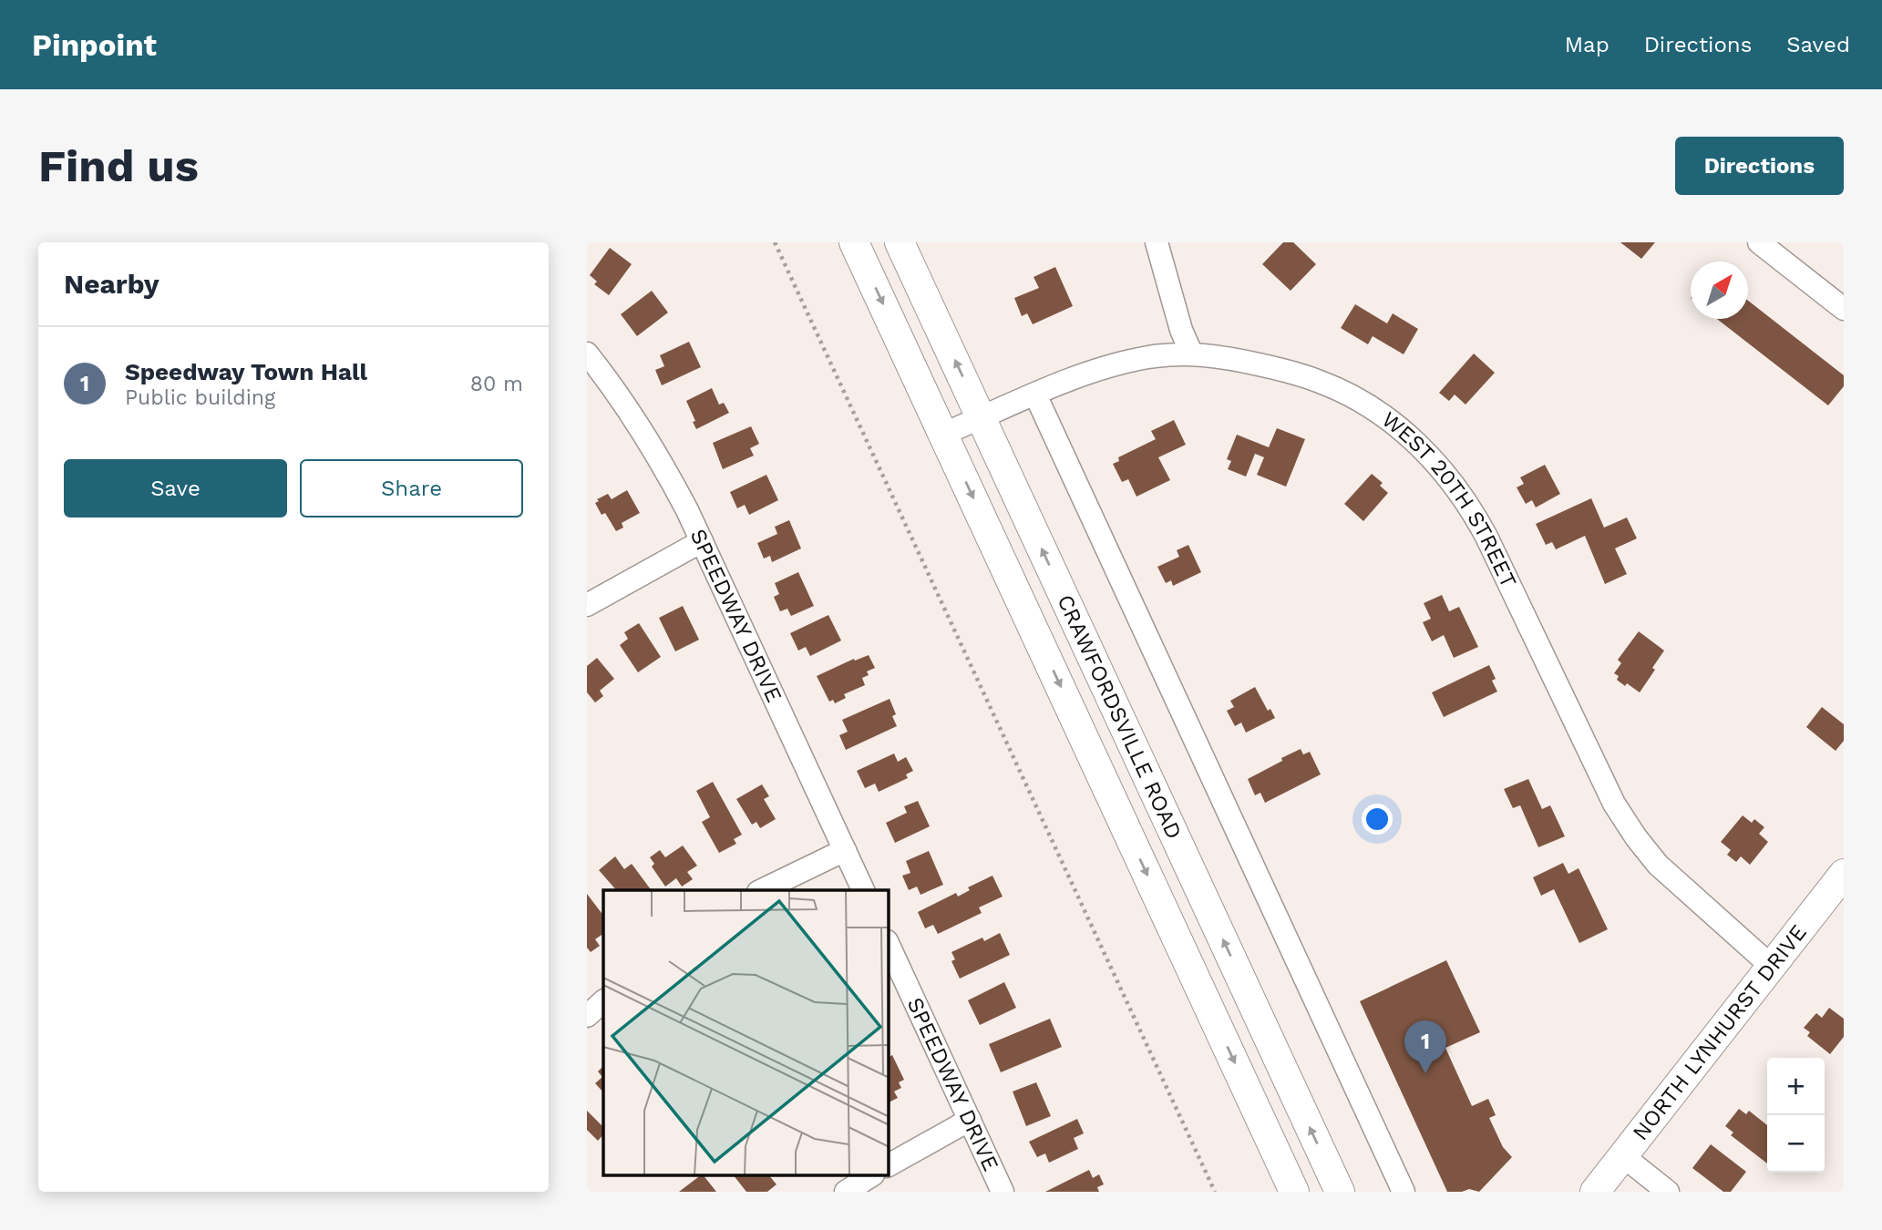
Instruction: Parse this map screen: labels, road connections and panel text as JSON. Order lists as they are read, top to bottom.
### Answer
{
  "streets": {
    "main road": ["CRAWFORDSVILLE ROAD", "NORTH LYNHURST DRIVE"],
    "street": ["WEST 20TH STREET", "SPEEDWAY DRIVE"]
  },
  "crossings": [
    ["WEST 20TH STREET", "CRAWFORDSVILLE ROAD"],
    ["WEST 20TH STREET", "NORTH LYNHURST DRIVE"]
  ],
  "north": "top right",
  "page": {
    "header": "Pinpoint",
    "nav": ["Map", "Directions", "Saved"],
    "buttons": [
      "Directions",
      ["Save", "Share"]
    ],
    "title": "Find us",
    "heading": "Nearby",
    "list": [
      {
        "mark": "1",
        "name": "Speedway Town Hall",
        "note": "Public building",
        "value": "80 m"
      }
    ],
    "pins": "1",
    "map_buttons": ["+", "−"]
  }
}
